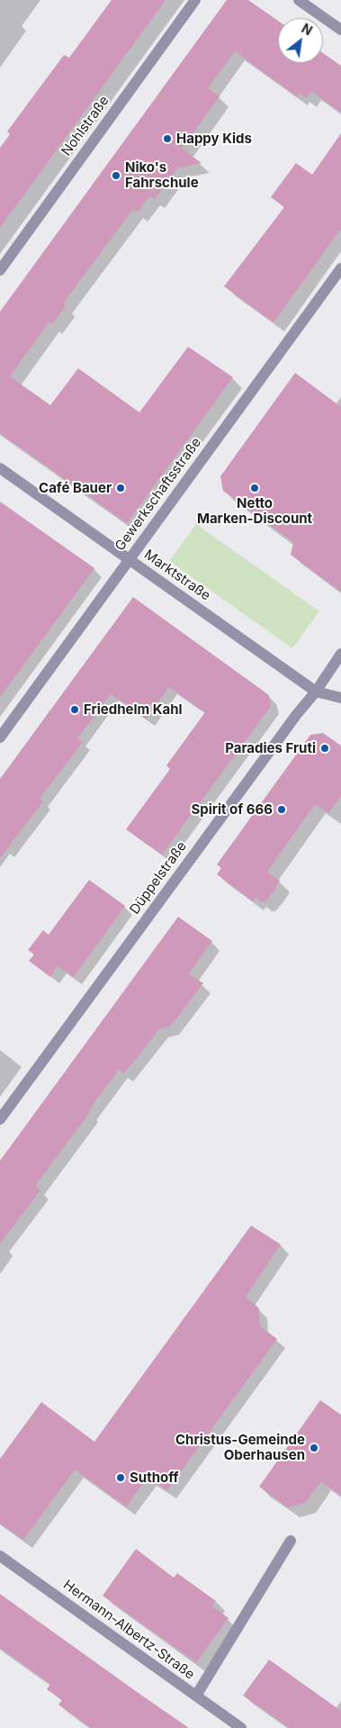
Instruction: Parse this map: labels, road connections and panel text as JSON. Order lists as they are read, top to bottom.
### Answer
{
  "streets": {
    "street": [
      "Nohlstraße",
      "Gewerkschaftsstraße",
      "Marktstraße",
      "Düppelstraße",
      "Hermann-Albertz-Straße"
    ]
  },
  "crossings": [
    ["Gewerkschaftsstraße", "Marktstraße"],
    ["Marktstraße", "Düppelstraße"]
  ],
  "places": [
    "Happy Kids",
    "Niko's Fahrschule",
    "Café Bauer",
    "Netto Marken-Discount",
    "Friedhelm Kahl",
    "Paradies Fruti",
    "Spirit of 666",
    "Christus-Gemeinde Oberhausen",
    "Suthoff"
  ],
  "north": "top right"
}
